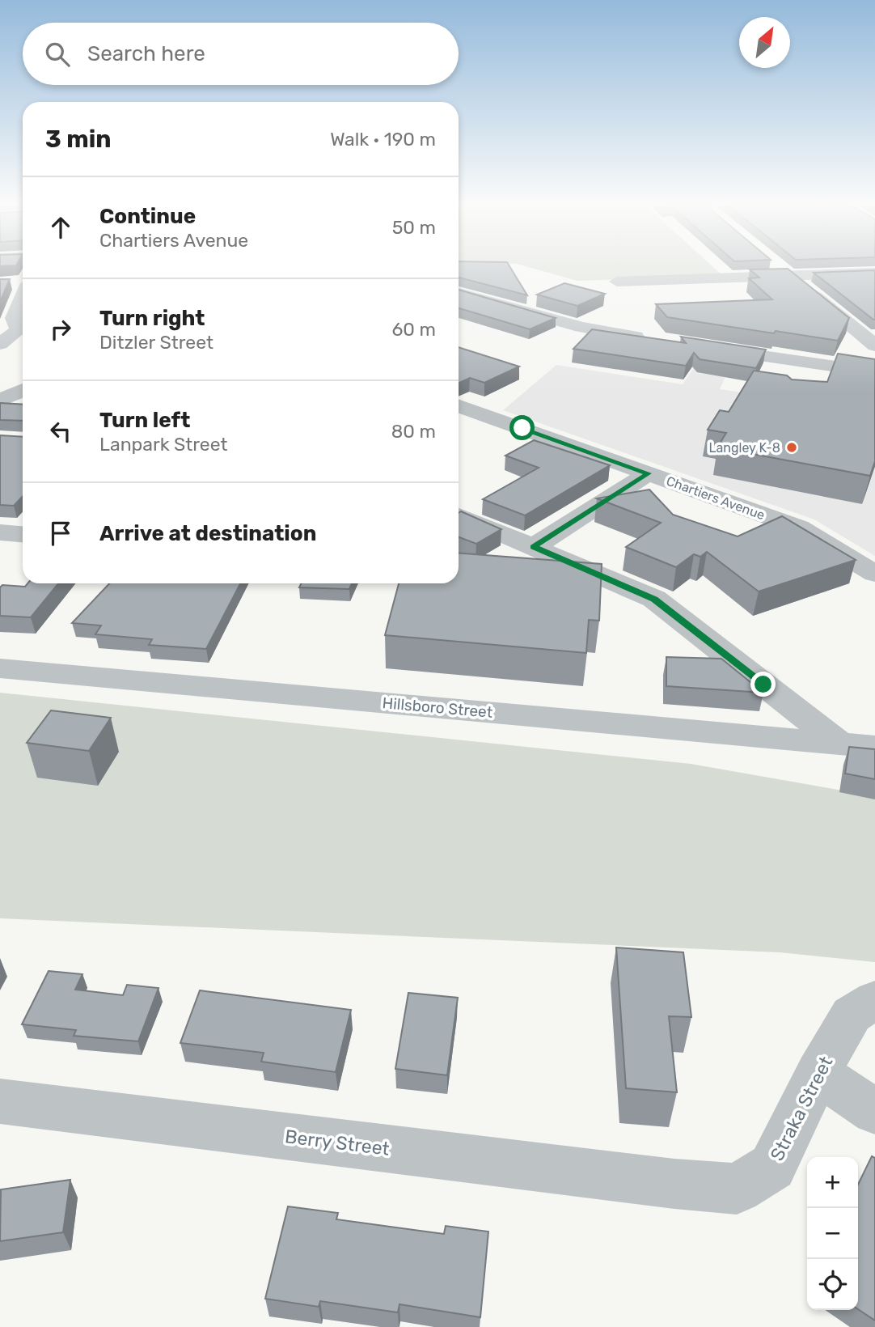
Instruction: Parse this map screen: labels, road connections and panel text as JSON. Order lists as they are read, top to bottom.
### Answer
{
  "streets": {
    "street": [
      "Chartiers Avenue",
      "Hillsboro Street",
      "Straka Street",
      "Berry Street"
    ]
  },
  "crossings": [
    ["Straka Street", "Berry Street"]
  ],
  "places": ["Langley K-8"],
  "north": "top right",
  "page": {
    "search": "Search here",
    "heading": ["3 min", "Walk · 190 m"],
    "list": [
      ["Continue", "Chartiers Avenue", "50 m"],
      ["Turn right", "Ditzler Street", "60 m"],
      ["Turn left", "Lanpark Street", "80 m"],
      "Arrive at destination"
    ],
    "map_buttons": ["+", "−"]
  }
}
